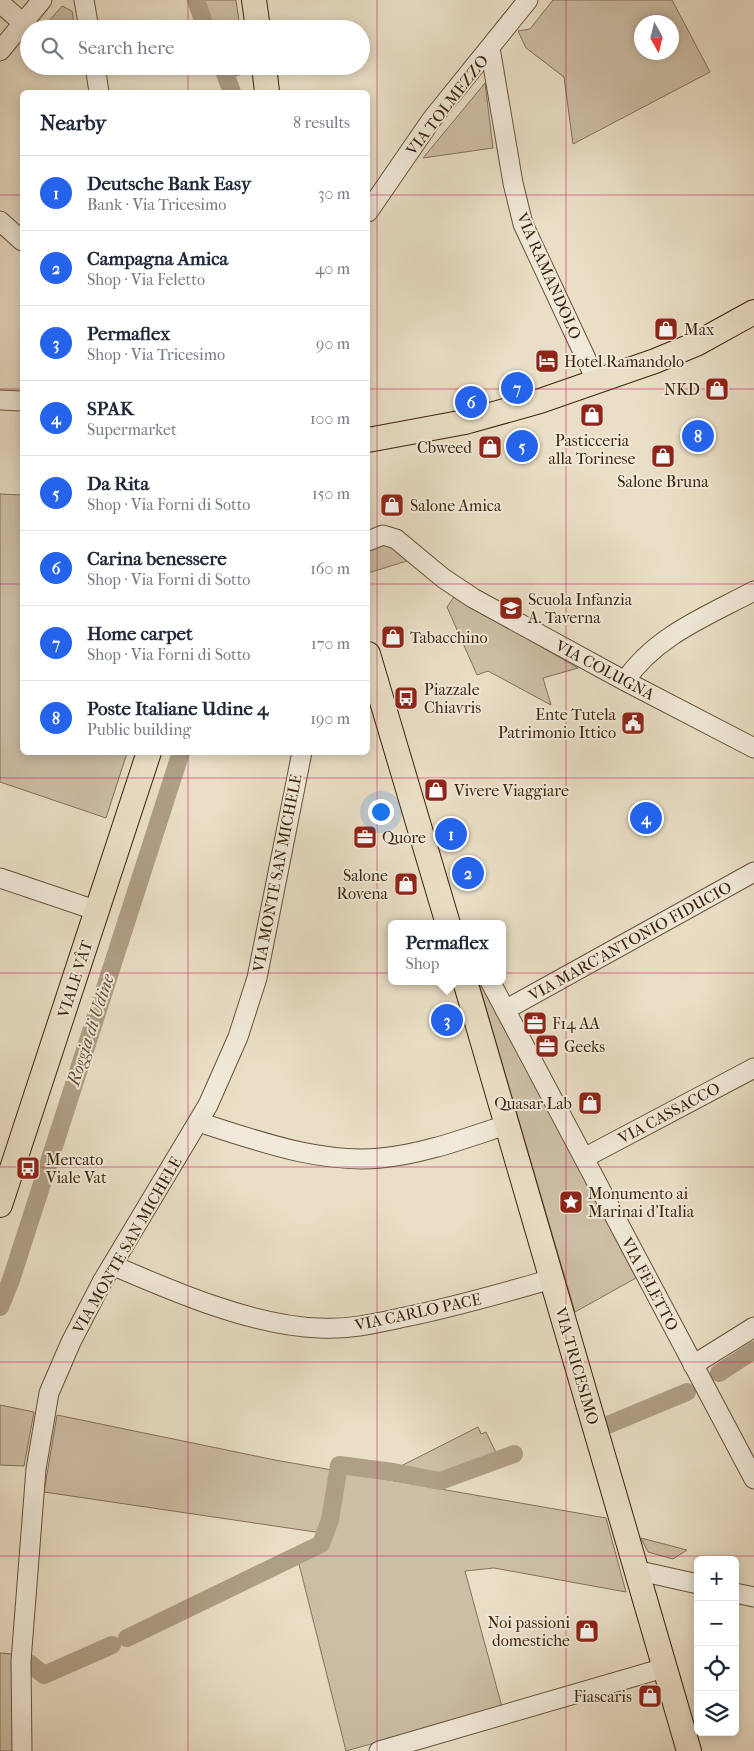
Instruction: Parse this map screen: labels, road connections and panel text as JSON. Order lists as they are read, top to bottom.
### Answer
{
  "streets": {
    "main road": ["VIALE VÂT", "VIA TRICESIMO"],
    "street": [
      "VIA TOLMEZZO",
      "VIA RAMANDOLO",
      "VIA COLUGNA",
      "VIA MONTE SAN MICHELE",
      "VIA MARC'ANTONIO FIDUCIO",
      "VIA CASSACCO",
      "VIA FELETTO",
      "VIA CARLO PACE"
    ]
  },
  "crossings": [
    ["VIA TOLMEZZO", "VIA RAMANDOLO"],
    ["VIA MONTE SAN MICHELE", "VIA CARLO PACE"],
    ["VIA MARC'ANTONIO FIDUCIO", "VIA FELETTO"],
    ["VIA CASSACCO", "VIA FELETTO"],
    ["VIA CARLO PACE", "VIA TRICESIMO"]
  ],
  "water": ["Roggia di Udine"],
  "places": {
    "shop": [
      "Max",
      "NKD",
      "Pasticceria alla Torinese",
      "Cbweed",
      "Salone Bruna",
      "Salone Amica",
      "Tabacchino",
      "Vivere Viaggiare",
      "Salone Rovena",
      "Quasar Lab",
      "Noi passioni domestiche",
      "Fiascaris"
    ],
    "hotel": ["Hotel Ramandolo"],
    "school or university": ["Scuola Infanzia A. Taverna"],
    "bus stop": ["Piazzale Chiavris", "Mercato Viale Vat"],
    "public building": ["Ente Tutela Patrimonio Ittico"],
    "office": ["Quore", "F14 AA", "Geeks"],
    "place": ["Monumento ai Marinai d'Italia"]
  },
  "north": "bottom",
  "page": {
    "search": "Search here",
    "heading": ["Nearby", "8 results"],
    "list": [
      {
        "mark": "1",
        "name": "Deutsche Bank Easy",
        "note": "Bank · Via Tricesimo",
        "value": "30 m"
      },
      {
        "mark": "2",
        "name": "Campagna Amica",
        "note": "Shop · Via Feletto",
        "value": "40 m"
      },
      {
        "mark": "3",
        "name": "Permaflex",
        "note": "Shop · Via Tricesimo",
        "value": "90 m"
      },
      {
        "mark": "4",
        "name": "SPAK",
        "note": "Supermarket",
        "value": "100 m"
      },
      {
        "mark": "5",
        "name": "Da Rita",
        "note": "Shop · Via Forni di Sotto",
        "value": "150 m"
      },
      {
        "mark": "6",
        "name": "Carina benessere",
        "note": "Shop · Via Forni di Sotto",
        "value": "160 m"
      },
      {
        "mark": "7",
        "name": "Home carpet",
        "note": "Shop · Via Forni di Sotto",
        "value": "170 m"
      },
      {
        "mark": "8",
        "name": "Poste Italiane Udine 4",
        "note": "Public building",
        "value": "190 m"
      }
    ],
    "pins": [
      "7",
      "6",
      "8",
      "5",
      "4",
      "1",
      "2",
      "3"
    ],
    "popup": ["Permaflex", "Shop"],
    "map_buttons": ["+", "−"]
  }
}
